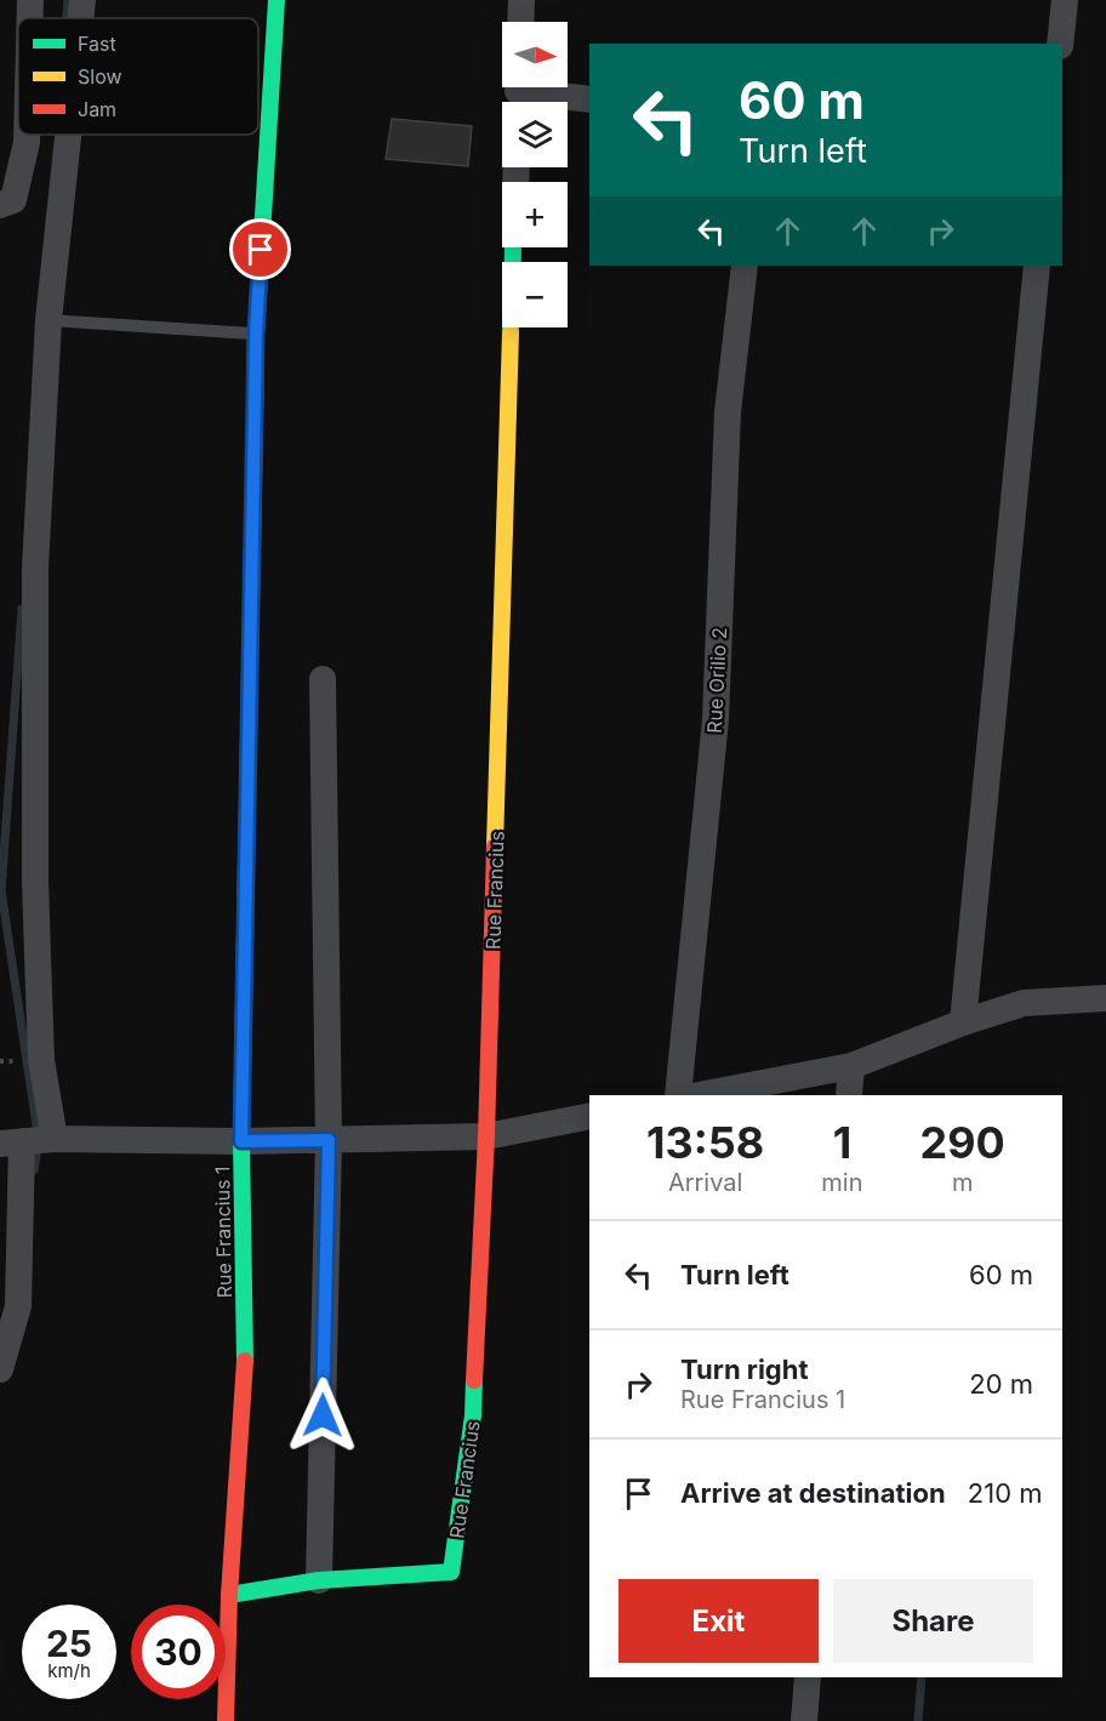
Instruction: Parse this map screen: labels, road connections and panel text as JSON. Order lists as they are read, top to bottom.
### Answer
{
  "streets": {
    "street": ["Rue Orilio 2", "Rue Francius", "Rue Francius 1"]
  },
  "legend": ["Fast", "Slow", "Jam"],
  "north": "right",
  "page": {
    "map_buttons": ["+", "−"],
    "turn": ["60 m", "Turn left"],
    "eta": [
      "13:58",
      "Arrival",
      "1",
      "min",
      "290",
      "m"
    ],
    "list": [
      {
        "name": "Turn left",
        "value": "60 m"
      },
      {
        "name": "Turn right",
        "note": "Rue Francius 1",
        "value": "20 m"
      },
      {
        "name": "Arrive at destination",
        "value": "210 m"
      }
    ],
    "buttons": ["Exit", "Share"],
    "speed": "25 km/h",
    "limit": "30"
  }
}
